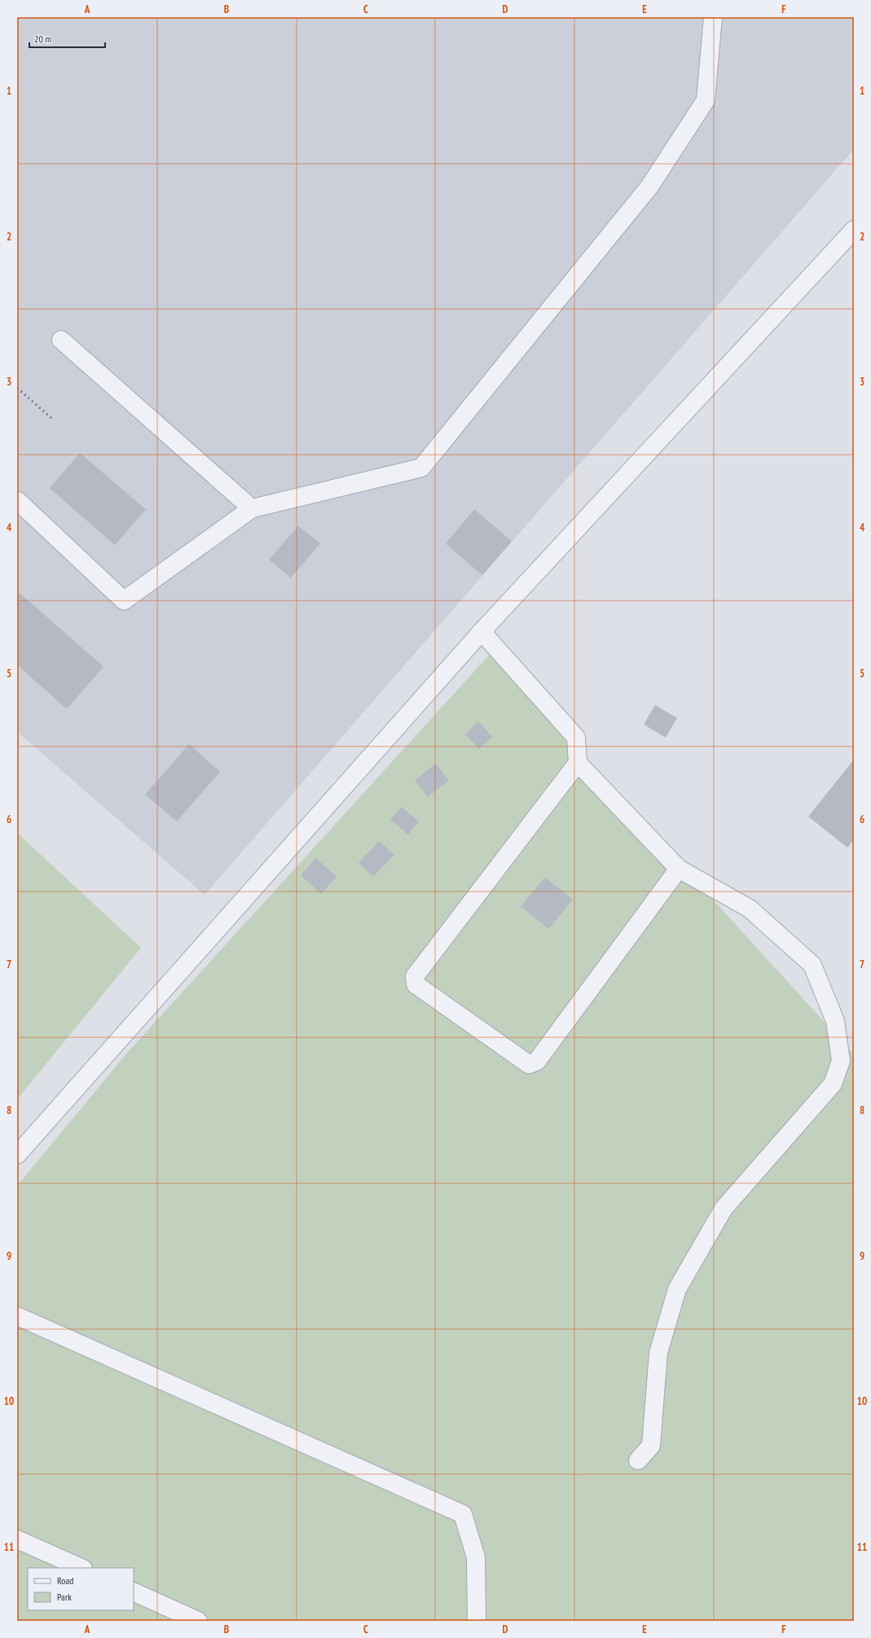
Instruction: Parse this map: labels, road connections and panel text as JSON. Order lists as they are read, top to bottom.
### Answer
{
  "legend": ["Road", "Park"],
  "scale_bar": "20 m",
  "grid": {
    "columns": [
      "A",
      "B",
      "C",
      "D",
      "E",
      "F"
    ],
    "rows": [
      "1",
      "2",
      "3",
      "4",
      "5",
      "6",
      "7",
      "8",
      "9",
      "10",
      "11"
    ]
  }
}
